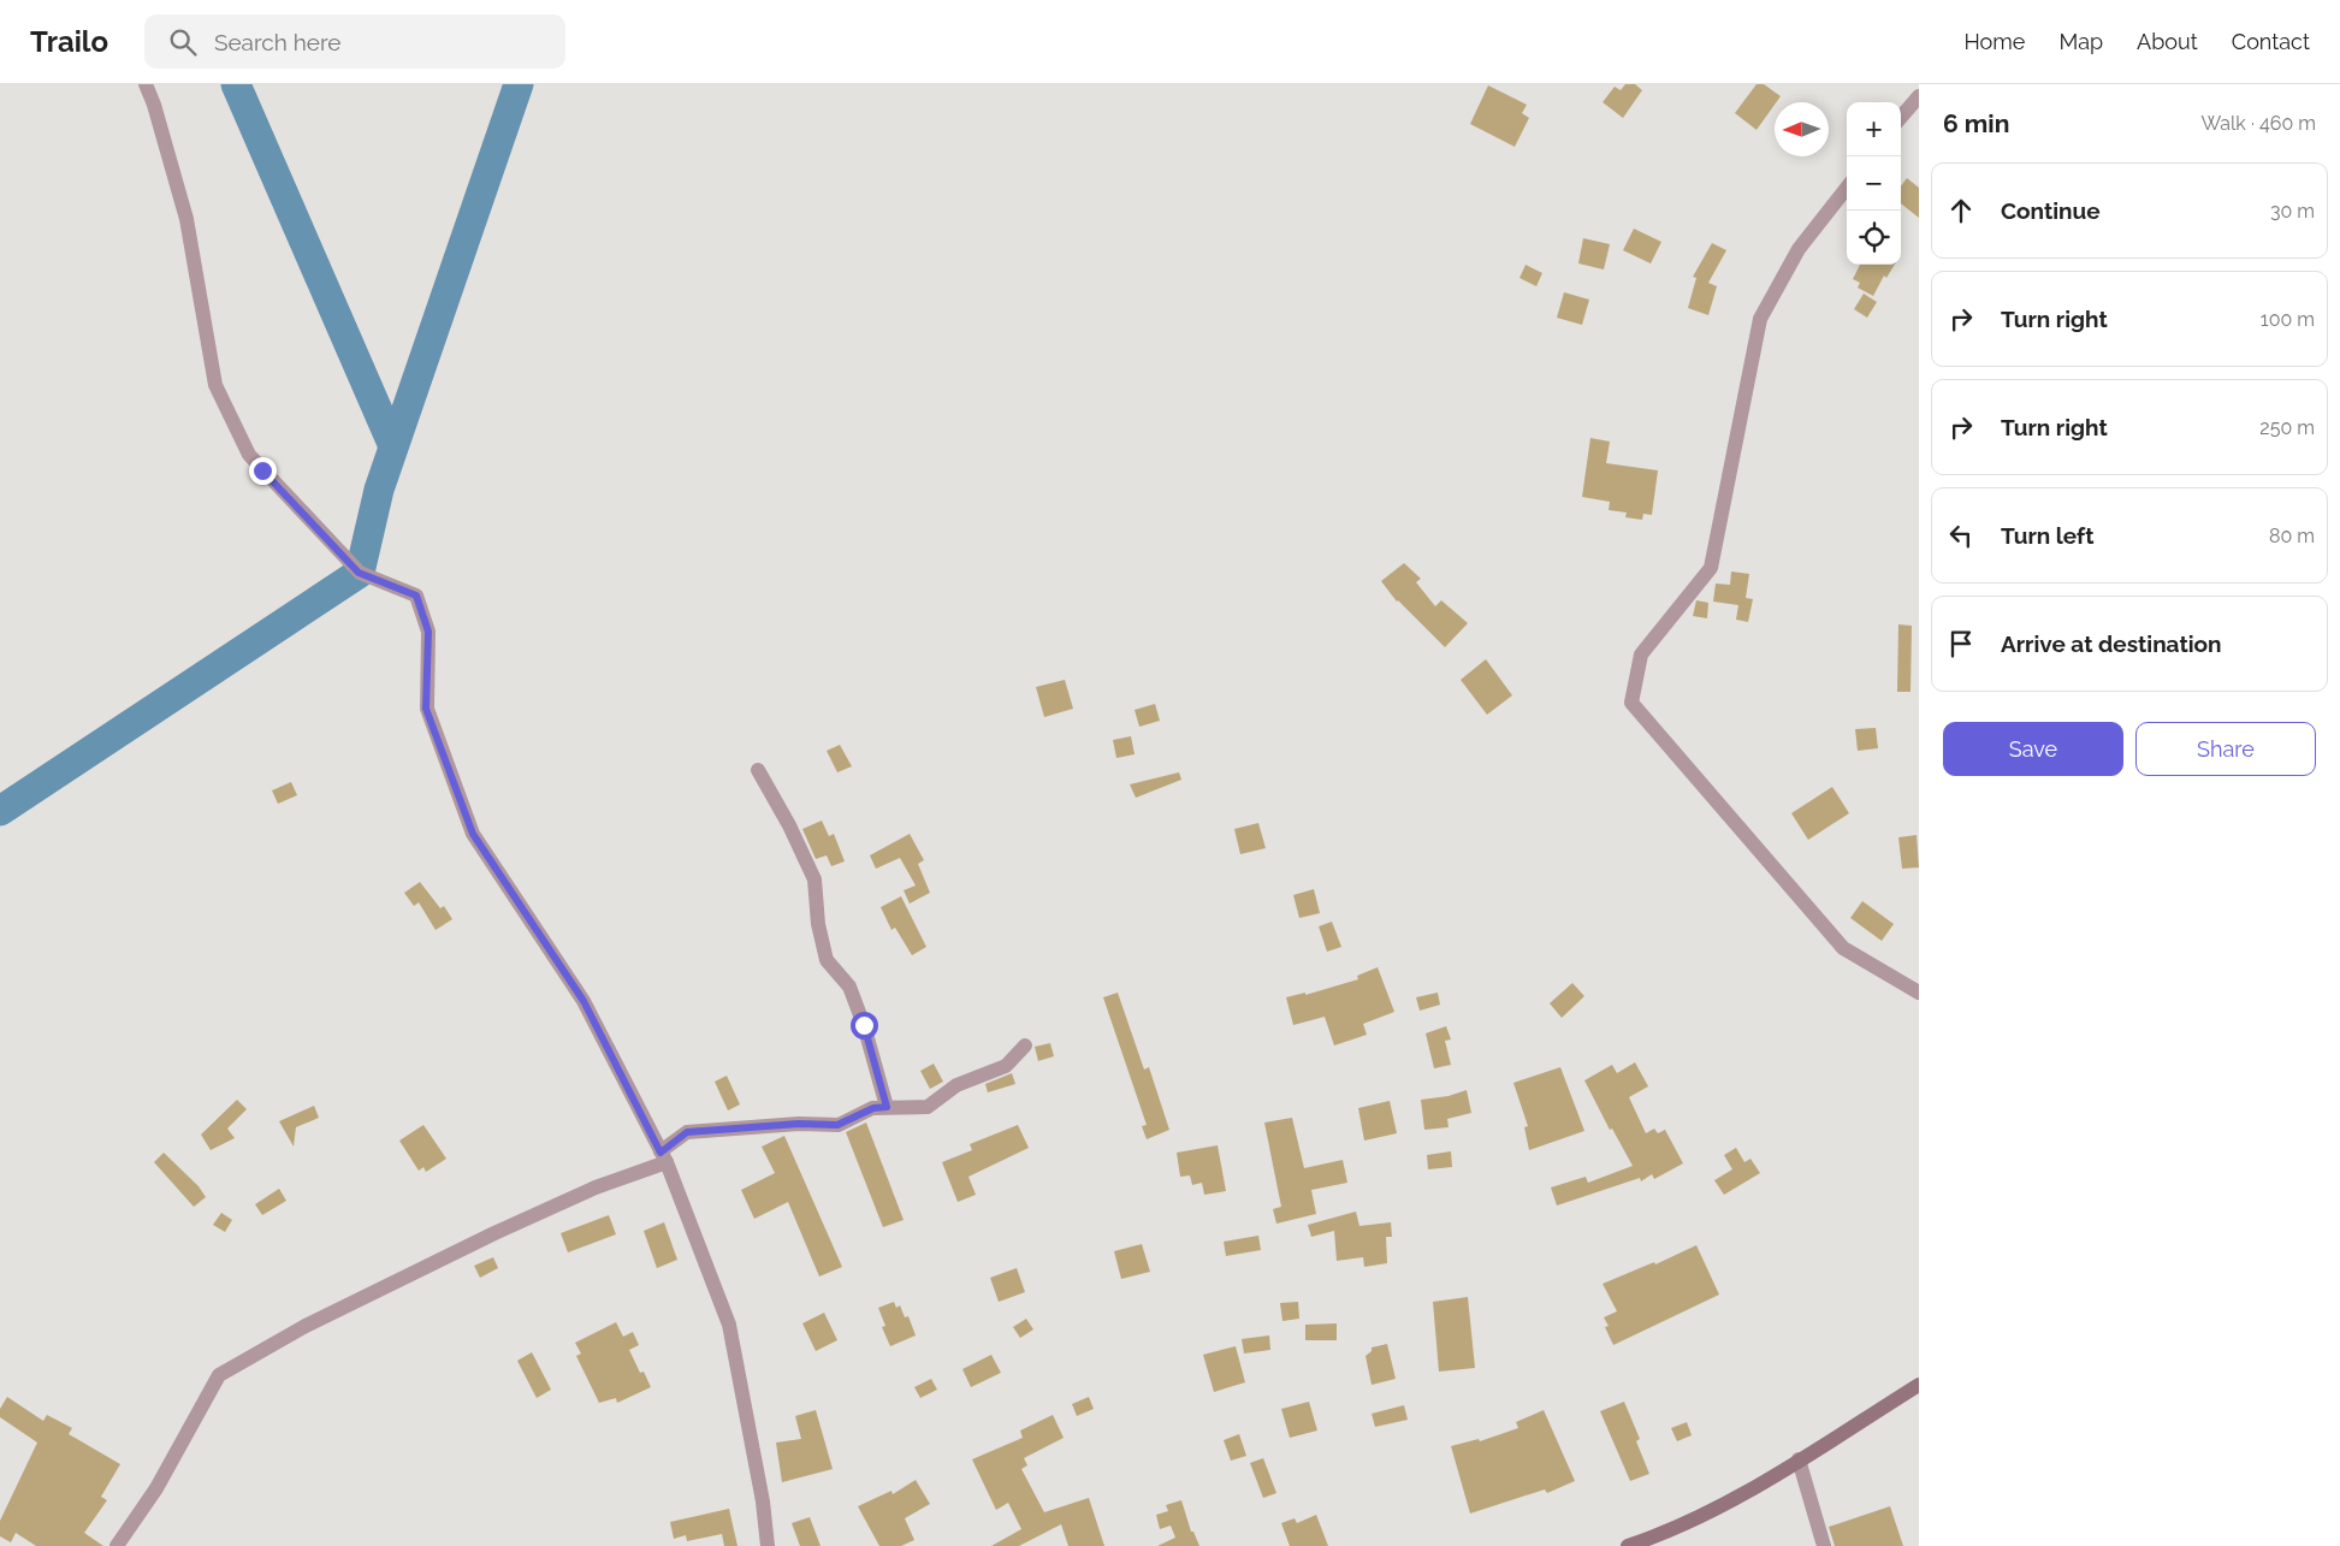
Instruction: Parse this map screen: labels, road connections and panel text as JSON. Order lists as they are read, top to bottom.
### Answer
{
  "north": "left",
  "page": {
    "header": "Trailo",
    "search": "Search here",
    "nav": [
      "Home",
      "Map",
      "About",
      "Contact"
    ],
    "heading": ["6 min", "Walk · 460 m"],
    "map_buttons": ["+", "−"],
    "list": [
      ["Continue", "30 m"],
      ["Turn right", "100 m"],
      ["Turn right", "250 m"],
      ["Turn left", "80 m"],
      "Arrive at destination"
    ],
    "buttons": ["Save", "Share"]
  }
}
